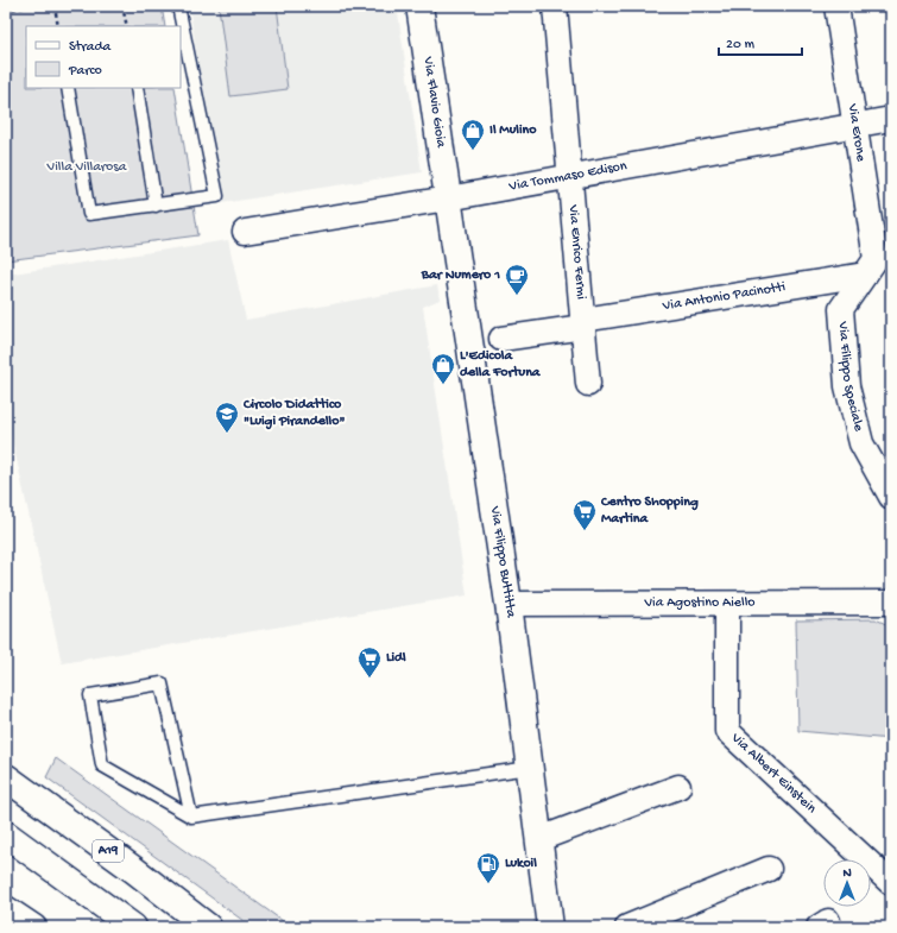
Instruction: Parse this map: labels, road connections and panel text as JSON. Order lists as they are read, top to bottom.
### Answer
{
  "streets": {
    "main road": ["Via Flavio Gioia", "Via Filippo Buttitta", "A19"],
    "street": [
      "Via Erone",
      "Via Tommaso Edison",
      "Via Enrico Fermi",
      "Via Antonio Pacinotti",
      "Via Filippo Speciale",
      "Via Agostino Aiello",
      "Via Albert Einstein"
    ]
  },
  "crossings": [
    ["Via Flavio Gioia", "Via Tommaso Edison"],
    ["Via Flavio Gioia", "Via Filippo Buttitta"],
    ["Via Erone", "Via Tommaso Edison"],
    ["Via Erone", "Via Antonio Pacinotti"],
    ["Via Erone", "Via Filippo Speciale"],
    ["Via Tommaso Edison", "Via Enrico Fermi"],
    ["Via Tommaso Edison", "Via Filippo Buttitta"],
    ["Via Enrico Fermi", "Via Antonio Pacinotti"],
    ["Via Antonio Pacinotti", "Via Filippo Speciale"],
    ["Via Filippo Buttitta", "Via Agostino Aiello"],
    ["Via Agostino Aiello", "Via Albert Einstein"]
  ],
  "parks": ["Villa Villarosa"],
  "places": {
    "shop": ["Il Mulino", "L'Edicola della Fortuna"],
    "cafe": ["Bar Numero 1"],
    "school or university": ["Circolo Didattico \"Luigi Pirandello\""],
    "supermarket": ["Centro Shopping Martina", "Lidl"],
    "fuel station": ["Lukoil"]
  },
  "legend": ["Strada", "Parco"],
  "scale_bar": "20 m",
  "north": "top"
}
